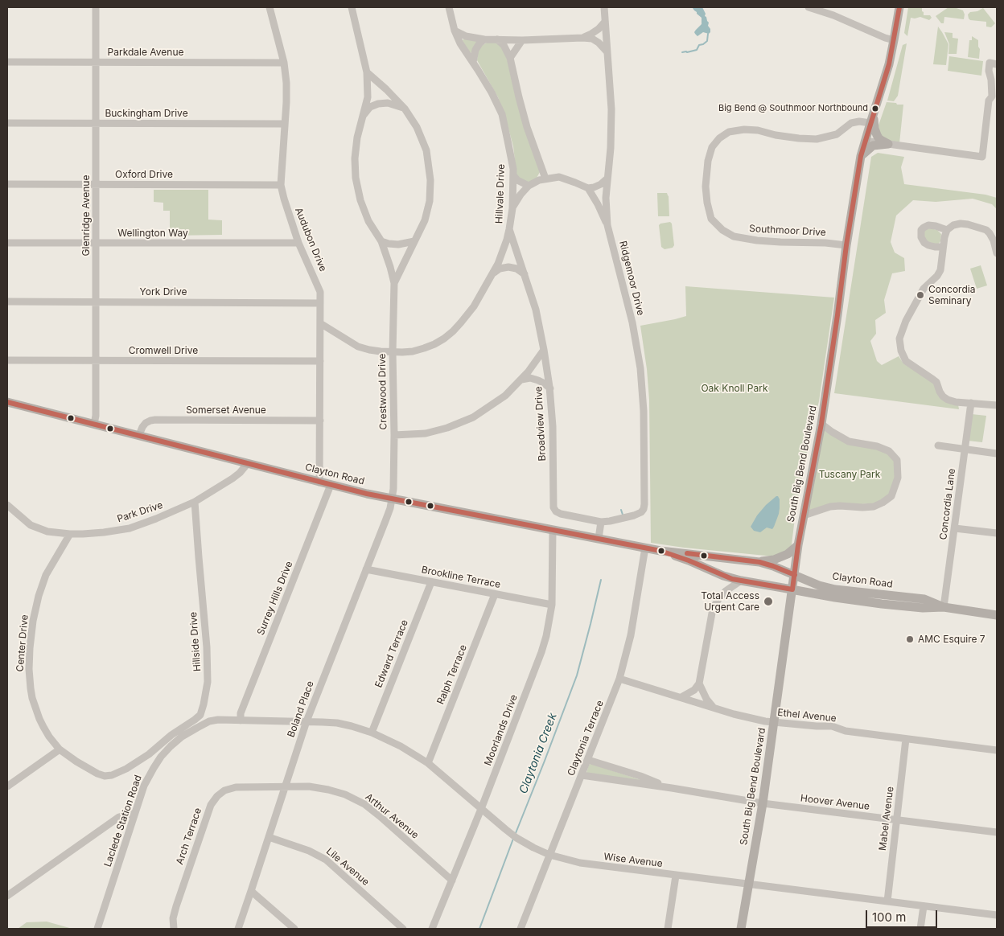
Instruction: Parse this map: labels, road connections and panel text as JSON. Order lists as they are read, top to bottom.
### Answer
{
  "streets": {
    "main road": ["South Big Bend Boulevard", "Clayton Road"],
    "street": [
      "Parkdale Avenue",
      "Buckingham Drive",
      "Oxford Drive",
      "Hillvale Drive",
      "Glenridge Avenue",
      "Southmoor Drive",
      "Wellington Way",
      "Audubon Drive",
      "Ridgemoor Drive",
      "York Drive",
      "Cromwell Drive",
      "Crestwood Drive",
      "Somerset Avenue",
      "Broadview Drive",
      "Concordia Lane",
      "Park Drive",
      "Brookline Terrace",
      "Surrey Hills Drive",
      "Hillside Drive",
      "Center Drive",
      "Edward Terrace",
      "Ralph Terrace",
      "Boland Place",
      "Ethel Avenue",
      "Moorlands Drive",
      "Claytonia Terrace",
      "Hoover Avenue",
      "Arthur Avenue",
      "Mabel Avenue",
      "Laclede Station Road",
      "Arch Terrace",
      "Wise Avenue",
      "Lile Avenue"
    ]
  },
  "crossings": [
    ["Parkdale Avenue", "Glenridge Avenue"],
    ["Parkdale Avenue", "Audubon Drive"],
    ["Buckingham Drive", "Glenridge Avenue"],
    ["Buckingham Drive", "Audubon Drive"],
    ["Oxford Drive", "Glenridge Avenue"],
    ["Oxford Drive", "Audubon Drive"],
    ["Hillvale Drive", "Audubon Drive"],
    ["Hillvale Drive", "Crestwood Drive"],
    ["Hillvale Drive", "Broadview Drive"],
    ["Glenridge Avenue", "Wellington Way"],
    ["Glenridge Avenue", "York Drive"],
    ["Glenridge Avenue", "Cromwell Drive"],
    ["Glenridge Avenue", "Clayton Road"],
    ["Southmoor Drive", "South Big Bend Boulevard"],
    ["Wellington Way", "Audubon Drive"],
    ["Audubon Drive", "York Drive"],
    ["Audubon Drive", "Cromwell Drive"],
    ["Audubon Drive", "Somerset Avenue"],
    ["Audubon Drive", "Clayton Road"],
    ["Ridgemoor Drive", "Broadview Drive"],
    ["Crestwood Drive", "Clayton Road"],
    ["Crestwood Drive", "Boland Place"],
    ["Somerset Avenue", "Clayton Road"],
    ["South Big Bend Boulevard", "Clayton Road"],
    ["South Big Bend Boulevard", "Ethel Avenue"],
    ["South Big Bend Boulevard", "Hoover Avenue"],
    ["South Big Bend Boulevard", "Wise Avenue"],
    ["Clayton Road", "Concordia Lane"],
    ["Clayton Road", "Park Drive"],
    ["Clayton Road", "Surrey Hills Drive"],
    ["Clayton Road", "Boland Place"],
    ["Clayton Road", "Moorlands Drive"],
    ["Clayton Road", "Claytonia Terrace"],
    ["Park Drive", "Hillside Drive"],
    ["Park Drive", "Center Drive"],
    ["Brookline Terrace", "Edward Terrace"],
    ["Brookline Terrace", "Ralph Terrace"],
    ["Brookline Terrace", "Boland Place"],
    ["Brookline Terrace", "Moorlands Drive"],
    ["Surrey Hills Drive", "Laclede Station Road"],
    ["Hillside Drive", "Center Drive"],
    ["Edward Terrace", "Wise Avenue"],
    ["Ralph Terrace", "Wise Avenue"],
    ["Boland Place", "Arthur Avenue"],
    ["Boland Place", "Laclede Station Road"],
    ["Boland Place", "Arch Terrace"],
    ["Boland Place", "Wise Avenue"],
    ["Boland Place", "Lile Avenue"],
    ["Ethel Avenue", "Claytonia Terrace"],
    ["Ethel Avenue", "Mabel Avenue"],
    ["Moorlands Drive", "Arthur Avenue"],
    ["Moorlands Drive", "Wise Avenue"],
    ["Claytonia Terrace", "Hoover Avenue"],
    ["Claytonia Terrace", "Wise Avenue"],
    ["Hoover Avenue", "Mabel Avenue"],
    ["Arthur Avenue", "Arch Terrace"],
    ["Mabel Avenue", "Wise Avenue"],
    ["Laclede Station Road", "Wise Avenue"]
  ],
  "water": ["Claytonia Creek"],
  "parks": ["Oak Knoll Park", "Tuscany Park"],
  "places": [
    "Big Bend @ Southmoor Northbound",
    "Concordia Seminary",
    "Total Access Urgent Care",
    "AMC Esquire 7"
  ],
  "scale_bar": "100 m"
}
